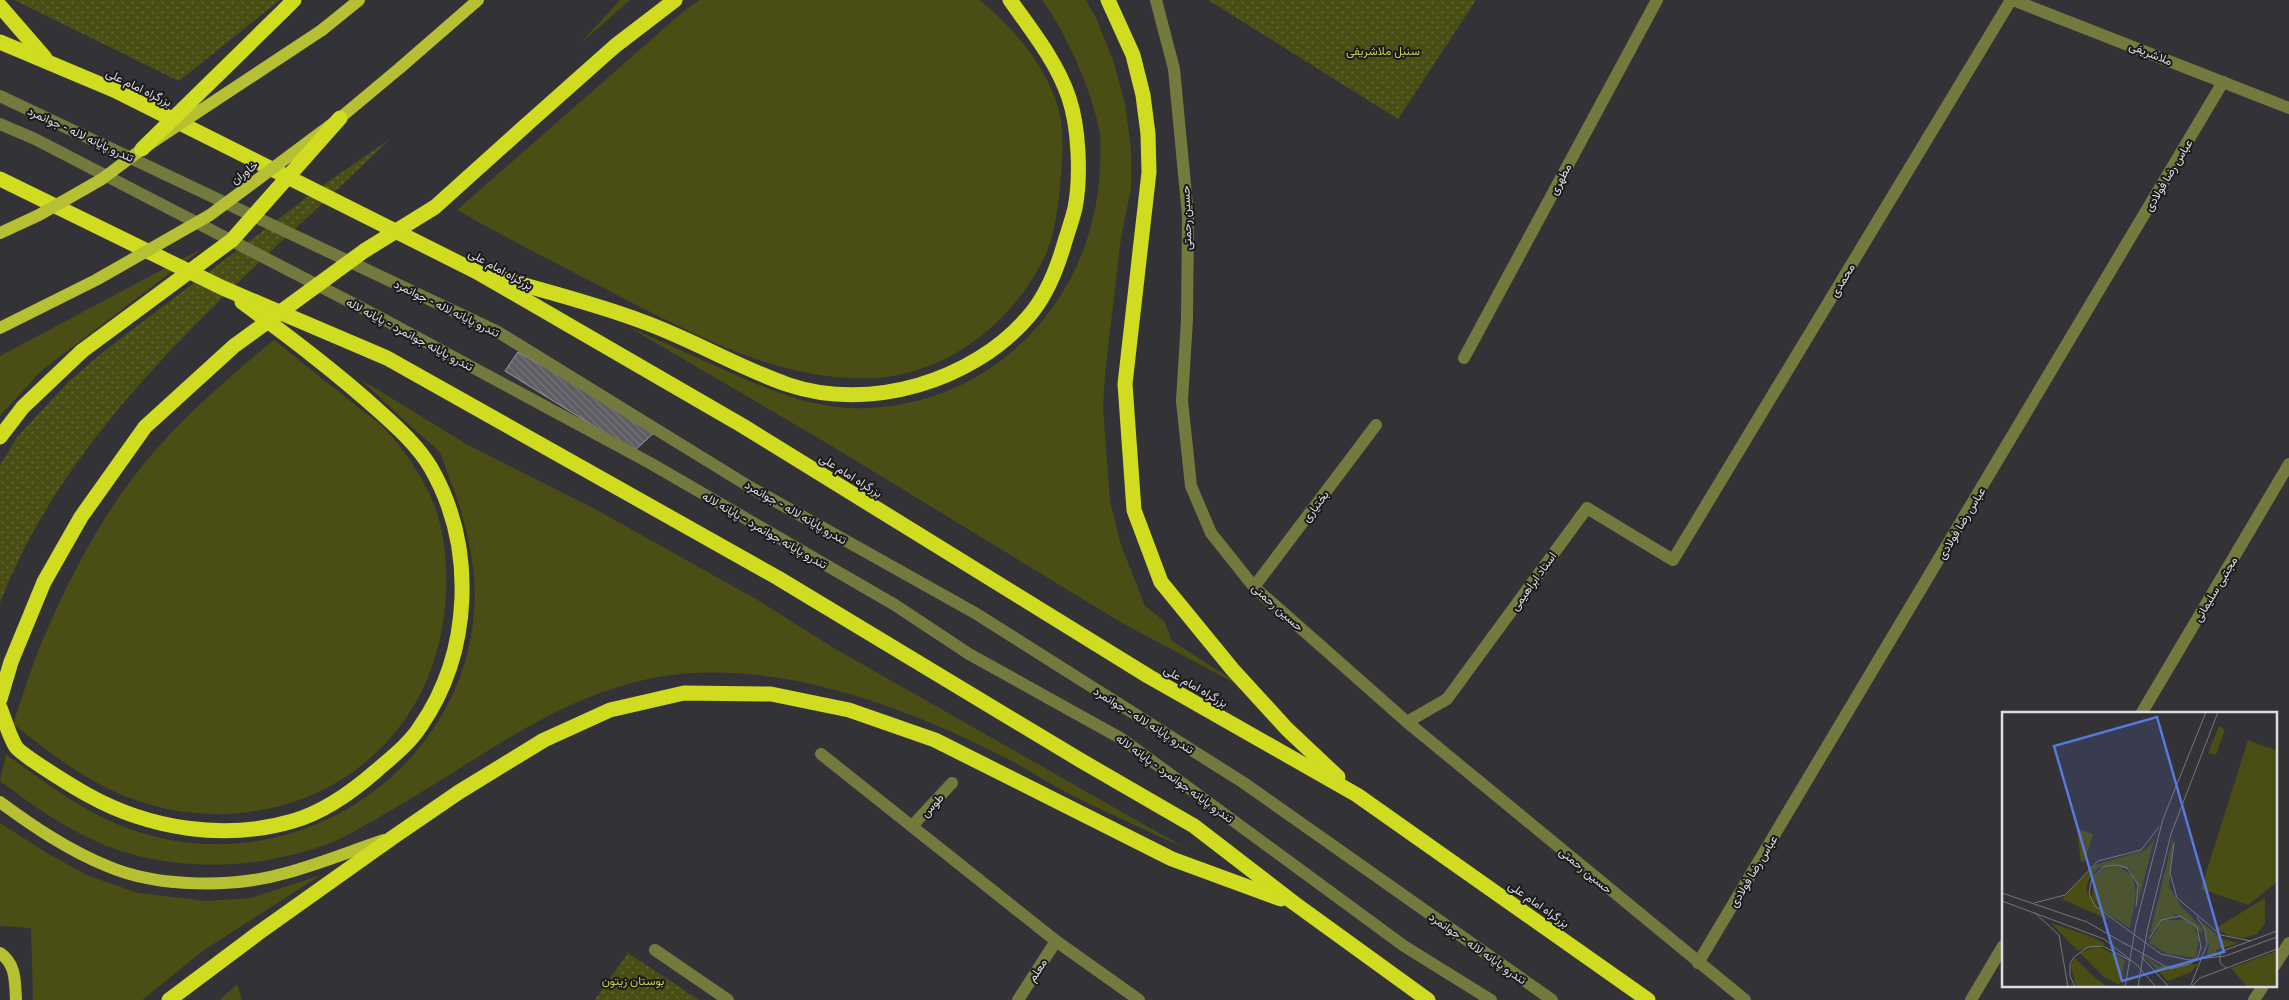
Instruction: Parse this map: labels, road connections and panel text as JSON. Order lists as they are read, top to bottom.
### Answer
{
  "streets": {
    "highway": ["بزرگراه امام علی"],
    "main road": ["خاوران"],
    "street": [
      "ملاشریفی",
      "تندرو پایانه لاله - جوانمرد",
      "عباس رضا فولادی",
      "مطهری",
      "حسین رحمتی",
      "محمدی",
      "تندرو پایانه جوانمرد - پایانه لاله",
      "بختیاری",
      "استاد ابراهیمی",
      "مجتبی سلیمانی",
      "طوس",
      "معلم"
    ]
  },
  "crossings": [
    ["ملاشریفی", "عباس رضا فولادی"],
    ["ملاشریفی", "محمدی"],
    ["عباس رضا فولادی", "حسین رحمتی"],
    ["حسین رحمتی", "بختیاری"],
    ["حسین رحمتی", "استاد ابراهیمی"],
    ["محمدی", "استاد ابراهیمی"]
  ],
  "parks": ["سنبل ملاشریفی", "بوستان زیتون"]
}
